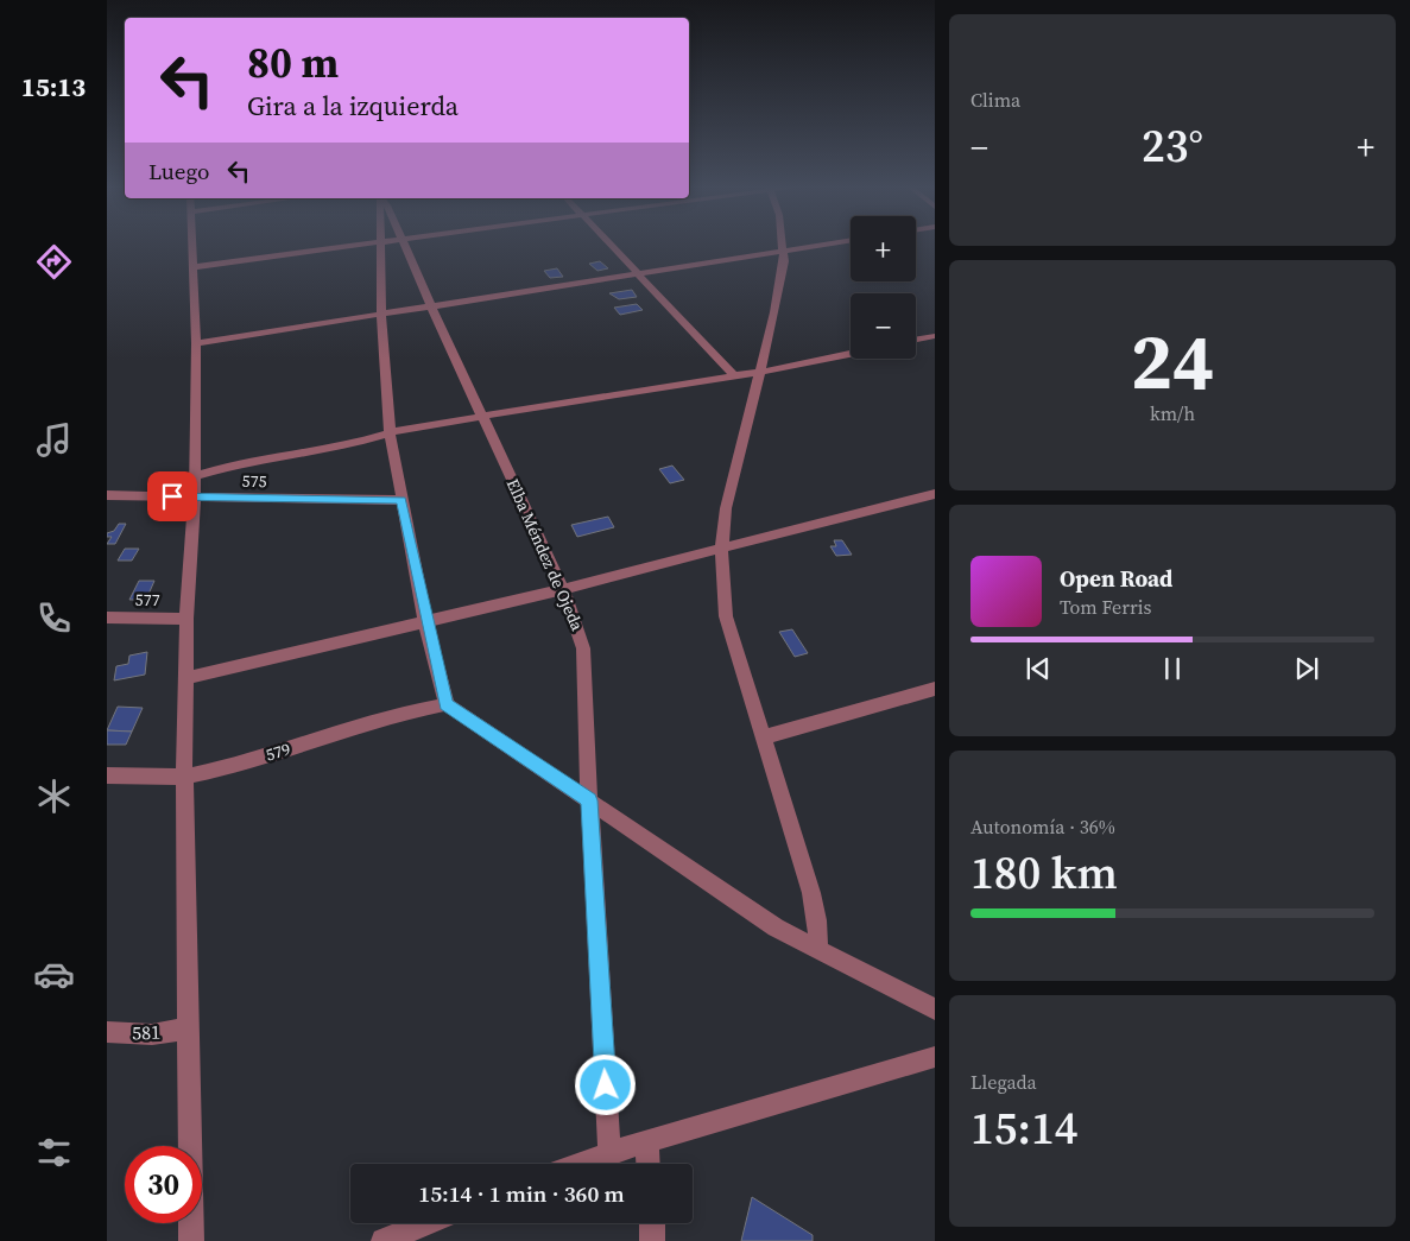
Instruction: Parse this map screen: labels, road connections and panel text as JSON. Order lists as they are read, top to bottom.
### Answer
{
  "streets": {
    "street": [
      "575",
      "Elba Méndez de Ojeda",
      "577",
      "579",
      "581"
    ]
  },
  "page": {
    "tabs": "15:13",
    "tile": [
      "Clima",
      ["24", "km/h"],
      ["Autonomía · 36%", "180 km"],
      ["Llegada", "15:14"]
    ],
    "turn": ["80 m", "Gira a la izquierda"],
    "heat": ["−", "23°", "+"],
    "then": "Luego",
    "map_buttons": ["+", "−"],
    "song": ["Open Road", "Tom Ferris"],
    "limit": "30",
    "trip": "15:14 · 1 min · 360 m"
  }
}
